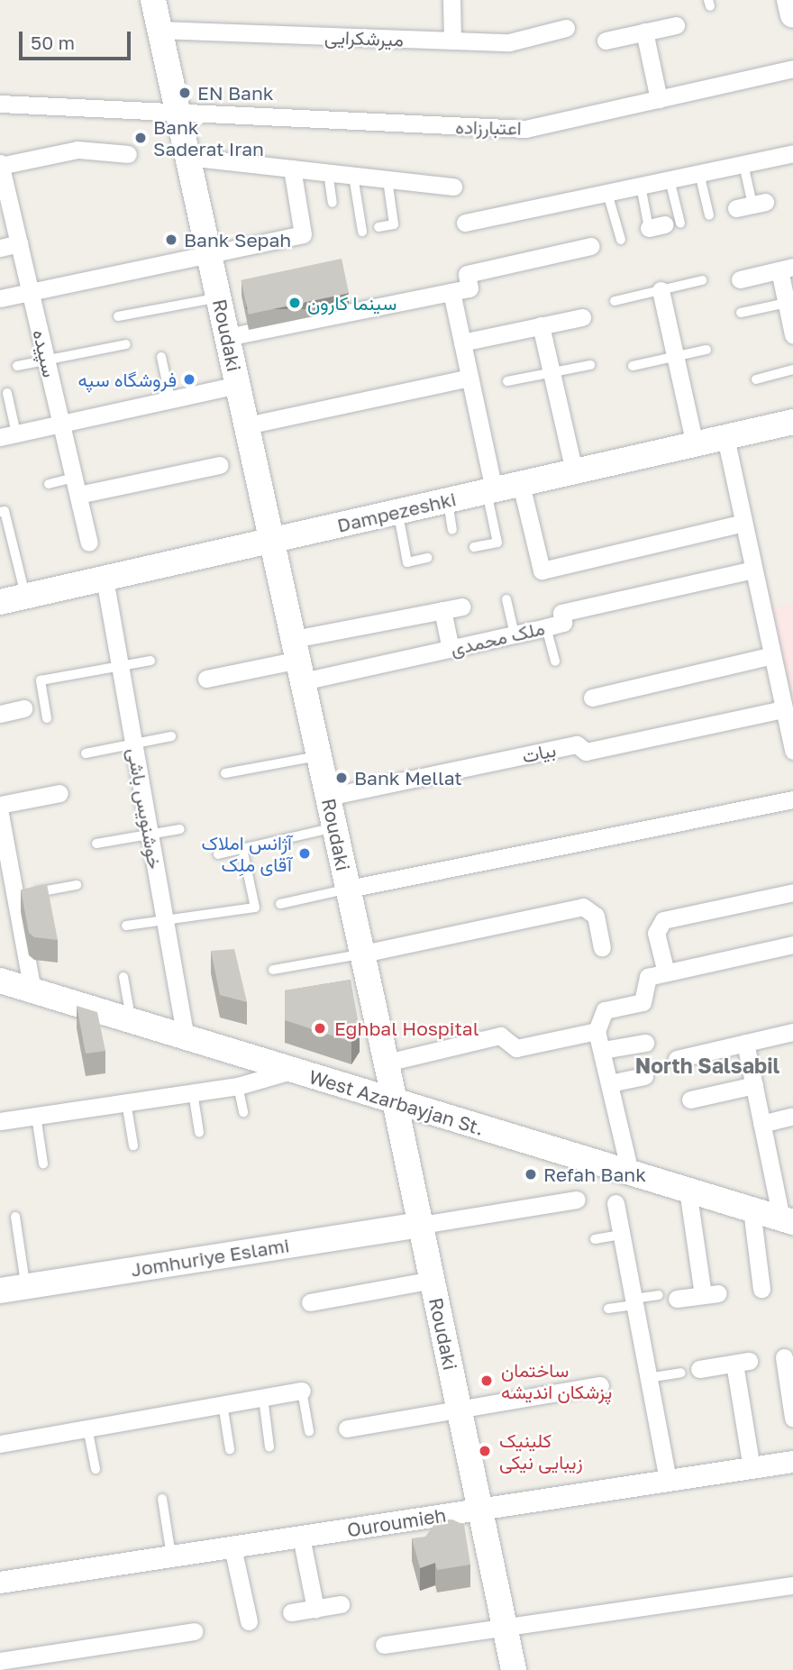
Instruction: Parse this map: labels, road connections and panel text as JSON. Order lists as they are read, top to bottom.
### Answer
{
  "streets": {
    "main road": [
      "Roudaki",
      "Dampezeshki",
      "West Azarbayjan St.",
      "Jomhuriye Eslami"
    ],
    "street": [
      "میرشکرایی",
      "اعتبارزاده",
      "سپیده",
      "ملک محمدی",
      "بیات",
      "خوشنویس باشی",
      "Ouroumieh"
    ]
  },
  "crossings": [
    ["میرشکرایی", "Roudaki"],
    ["اعتبارزاده", "Roudaki"],
    ["Roudaki", "Dampezeshki"],
    ["Roudaki", "ملک محمدی"],
    ["Roudaki", "بیات"],
    ["Roudaki", "West Azarbayjan St."],
    ["Roudaki", "Jomhuriye Eslami"],
    ["Roudaki", "Ouroumieh"],
    ["Dampezeshki", "خوشنویس باشی"],
    ["خوشنویس باشی", "West Azarbayjan St."]
  ],
  "districts": ["North Salsabil"],
  "places": [
    "EN Bank",
    "Bank Saderat Iran",
    "Bank Sepah",
    "سینما کارون",
    "فروشگاه سپه",
    "Bank Mellat",
    "آژانس املاک آقای ملِک",
    "Eghbal Hospital",
    "Refah Bank",
    "ساختمان پزشکان اندیشه",
    "کلینیک زیبایی نیکی"
  ],
  "scale_bar": "50 m"
}
